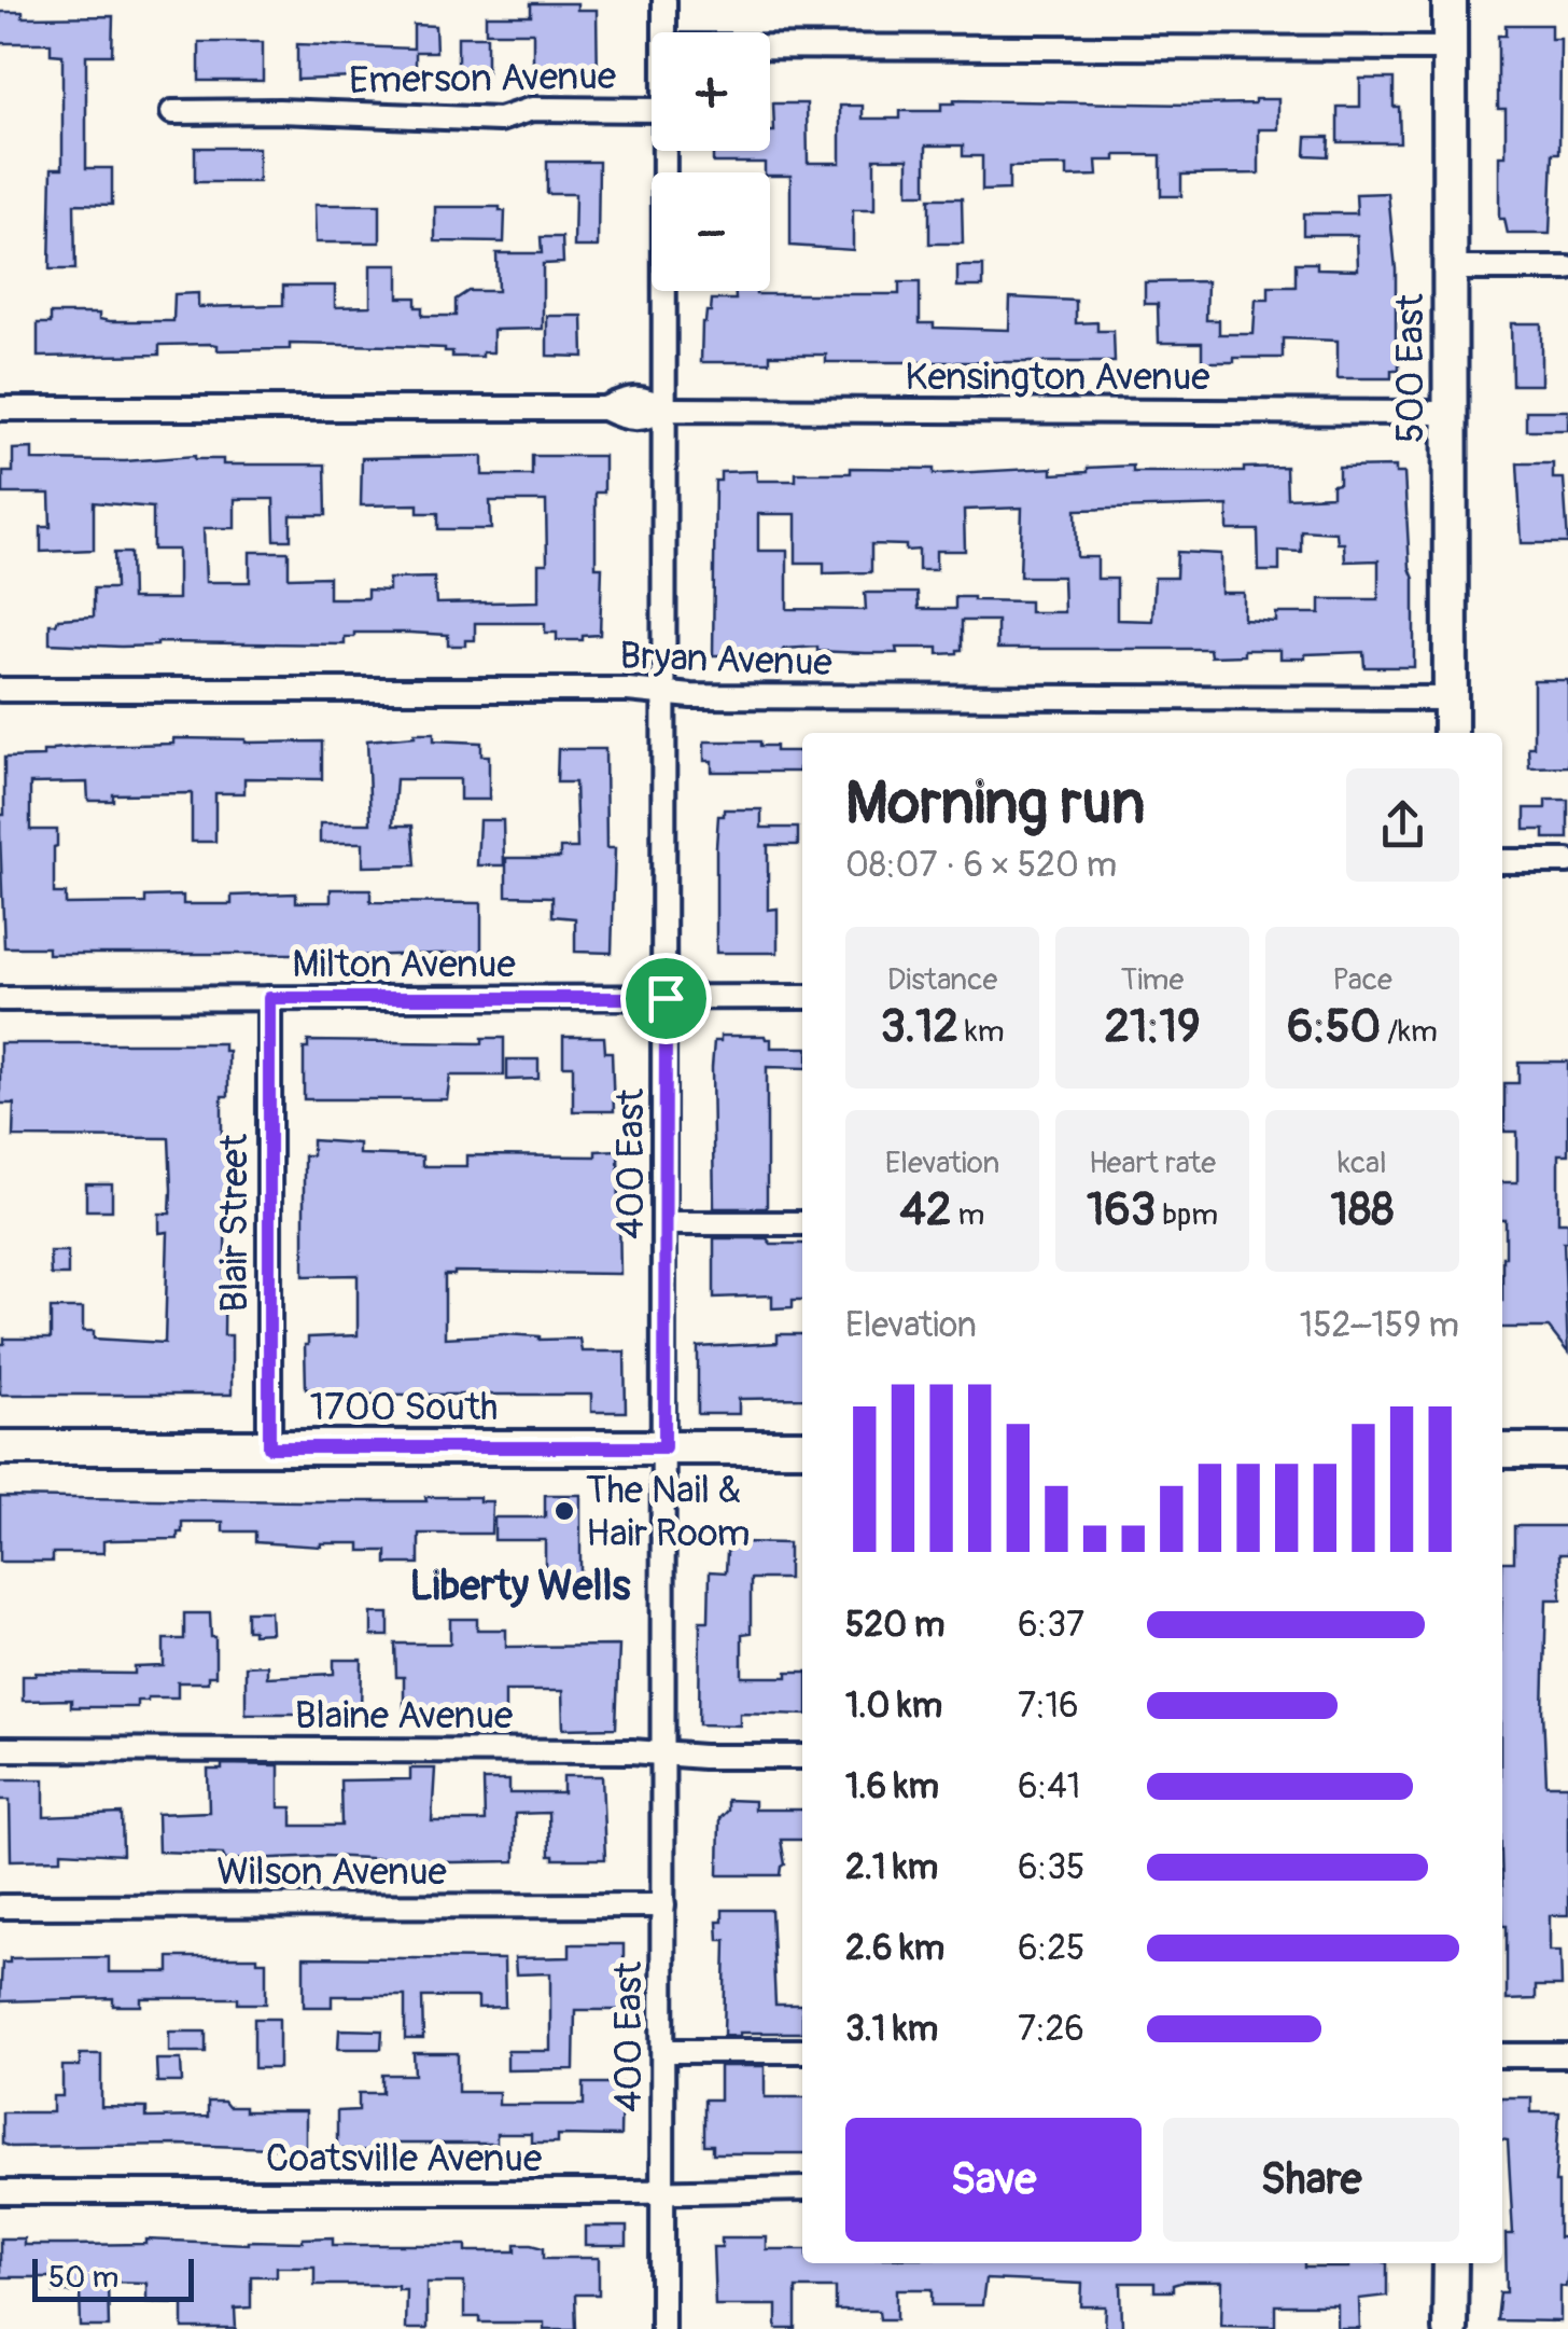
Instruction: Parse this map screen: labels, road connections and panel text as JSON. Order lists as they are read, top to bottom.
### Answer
{
  "streets": {
    "street": [
      "Emerson Avenue",
      "500 East",
      "Kensington Avenue",
      "Bryan Avenue",
      "Milton Avenue",
      "400 East",
      "Blair Street",
      "1700 South",
      "Blaine Avenue",
      "Wilson Avenue",
      "Coatsville Avenue"
    ]
  },
  "crossings": [
    ["Emerson Avenue", "500 East"],
    ["500 East", "Kensington Avenue"],
    ["500 East", "Bryan Avenue"],
    ["Kensington Avenue", "400 East"],
    ["Bryan Avenue", "400 East"],
    ["Milton Avenue", "400 East"],
    ["Milton Avenue", "Blair Street"],
    ["400 East", "1700 South"],
    ["400 East", "Blaine Avenue"],
    ["400 East", "Wilson Avenue"],
    ["400 East", "Coatsville Avenue"],
    ["Blair Street", "1700 South"]
  ],
  "districts": ["Liberty Wells"],
  "places": ["The Nail & Hair Room"],
  "scale_bar": "50 m",
  "page": {
    "map_buttons": ["+", "−"],
    "heading": ["Morning run", "08:07 · 6 × 520 m"],
    "stats": [
      ["Distance", "3.12 km"],
      ["Time", "21:19"],
      ["Pace", "6:50 /km"],
      ["Elevation", "42 m"],
      ["Heart rate", "163 bpm"],
      ["kcal", "188"]
    ],
    "chart": ["Elevation", "152–159 m"],
    "list": [
      {
        "name": "520 m",
        "note": "6:37"
      },
      {
        "name": "1.0 km",
        "note": "7:16"
      },
      {
        "name": "1.6 km",
        "note": "6:41"
      },
      {
        "name": "2.1 km",
        "note": "6:35"
      },
      {
        "name": "2.6 km",
        "note": "6:25"
      },
      {
        "name": "3.1 km",
        "note": "7:26"
      }
    ],
    "buttons": ["Save", "Share"],
    "scale": "50 m"
  }
}
